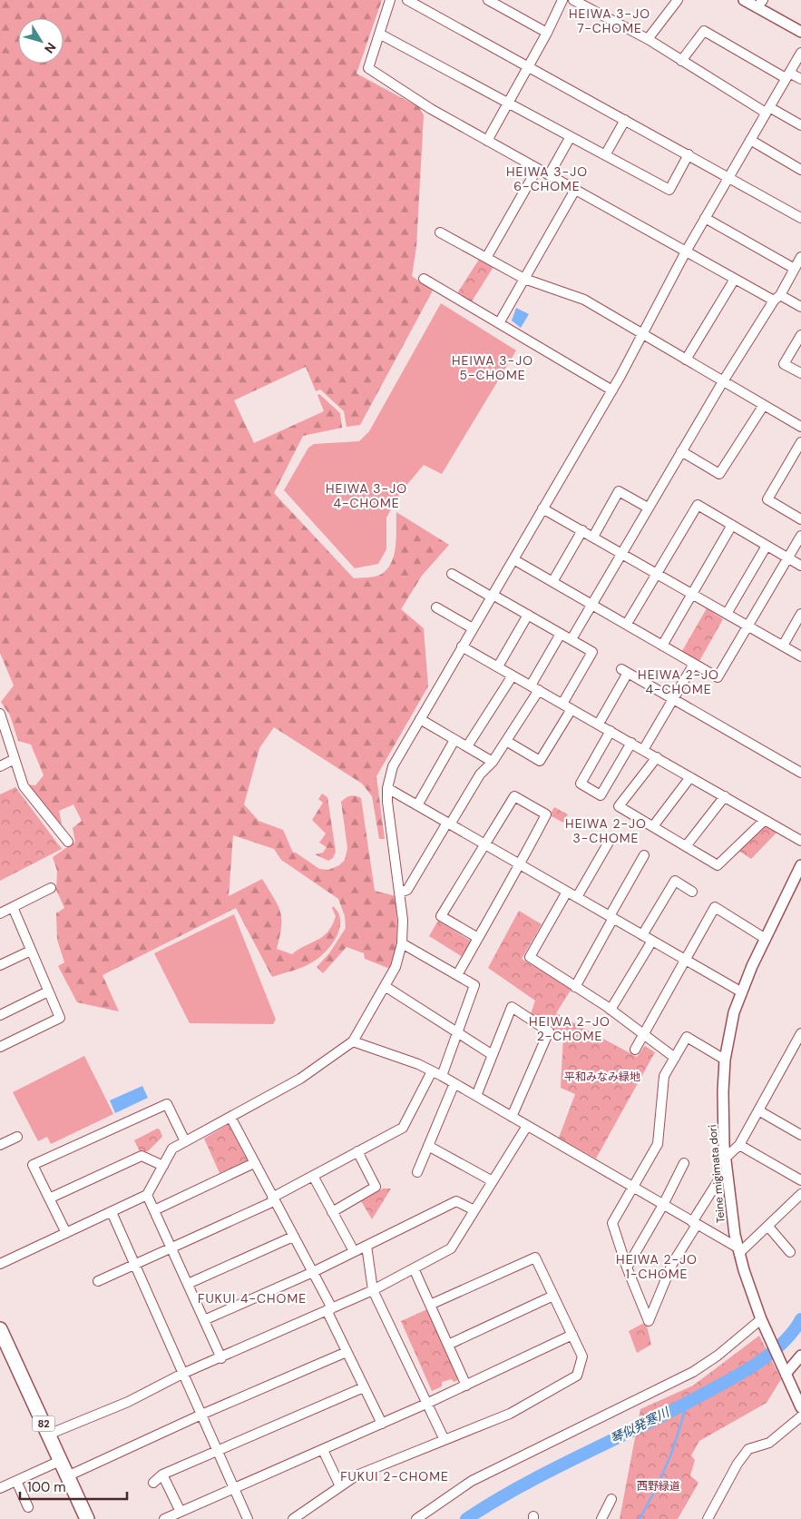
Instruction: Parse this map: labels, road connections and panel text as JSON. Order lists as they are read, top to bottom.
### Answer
{
  "streets": {
    "main road": ["82"],
    "street": ["Teine migimata dori"]
  },
  "districts": [
    "HEIWA 3-JO 7-CHOME",
    "HEIWA 3-JO 6-CHOME",
    "HEIWA 3-JO 5-CHOME",
    "HEIWA 3-JO 4-CHOME",
    "HEIWA 2-JO 4-CHOME",
    "HEIWA 2-JO 3-CHOME",
    "HEIWA 2-JO 2-CHOME",
    "HEIWA 2-JO 1-CHOME",
    "FUKUI 4-CHOME",
    "FUKUI 2-CHOME"
  ],
  "water": ["琴似発寒川"],
  "parks": ["平和みなみ緑地", "西野緑道"],
  "scale_bar": "100 m",
  "north": "bottom right"
}
